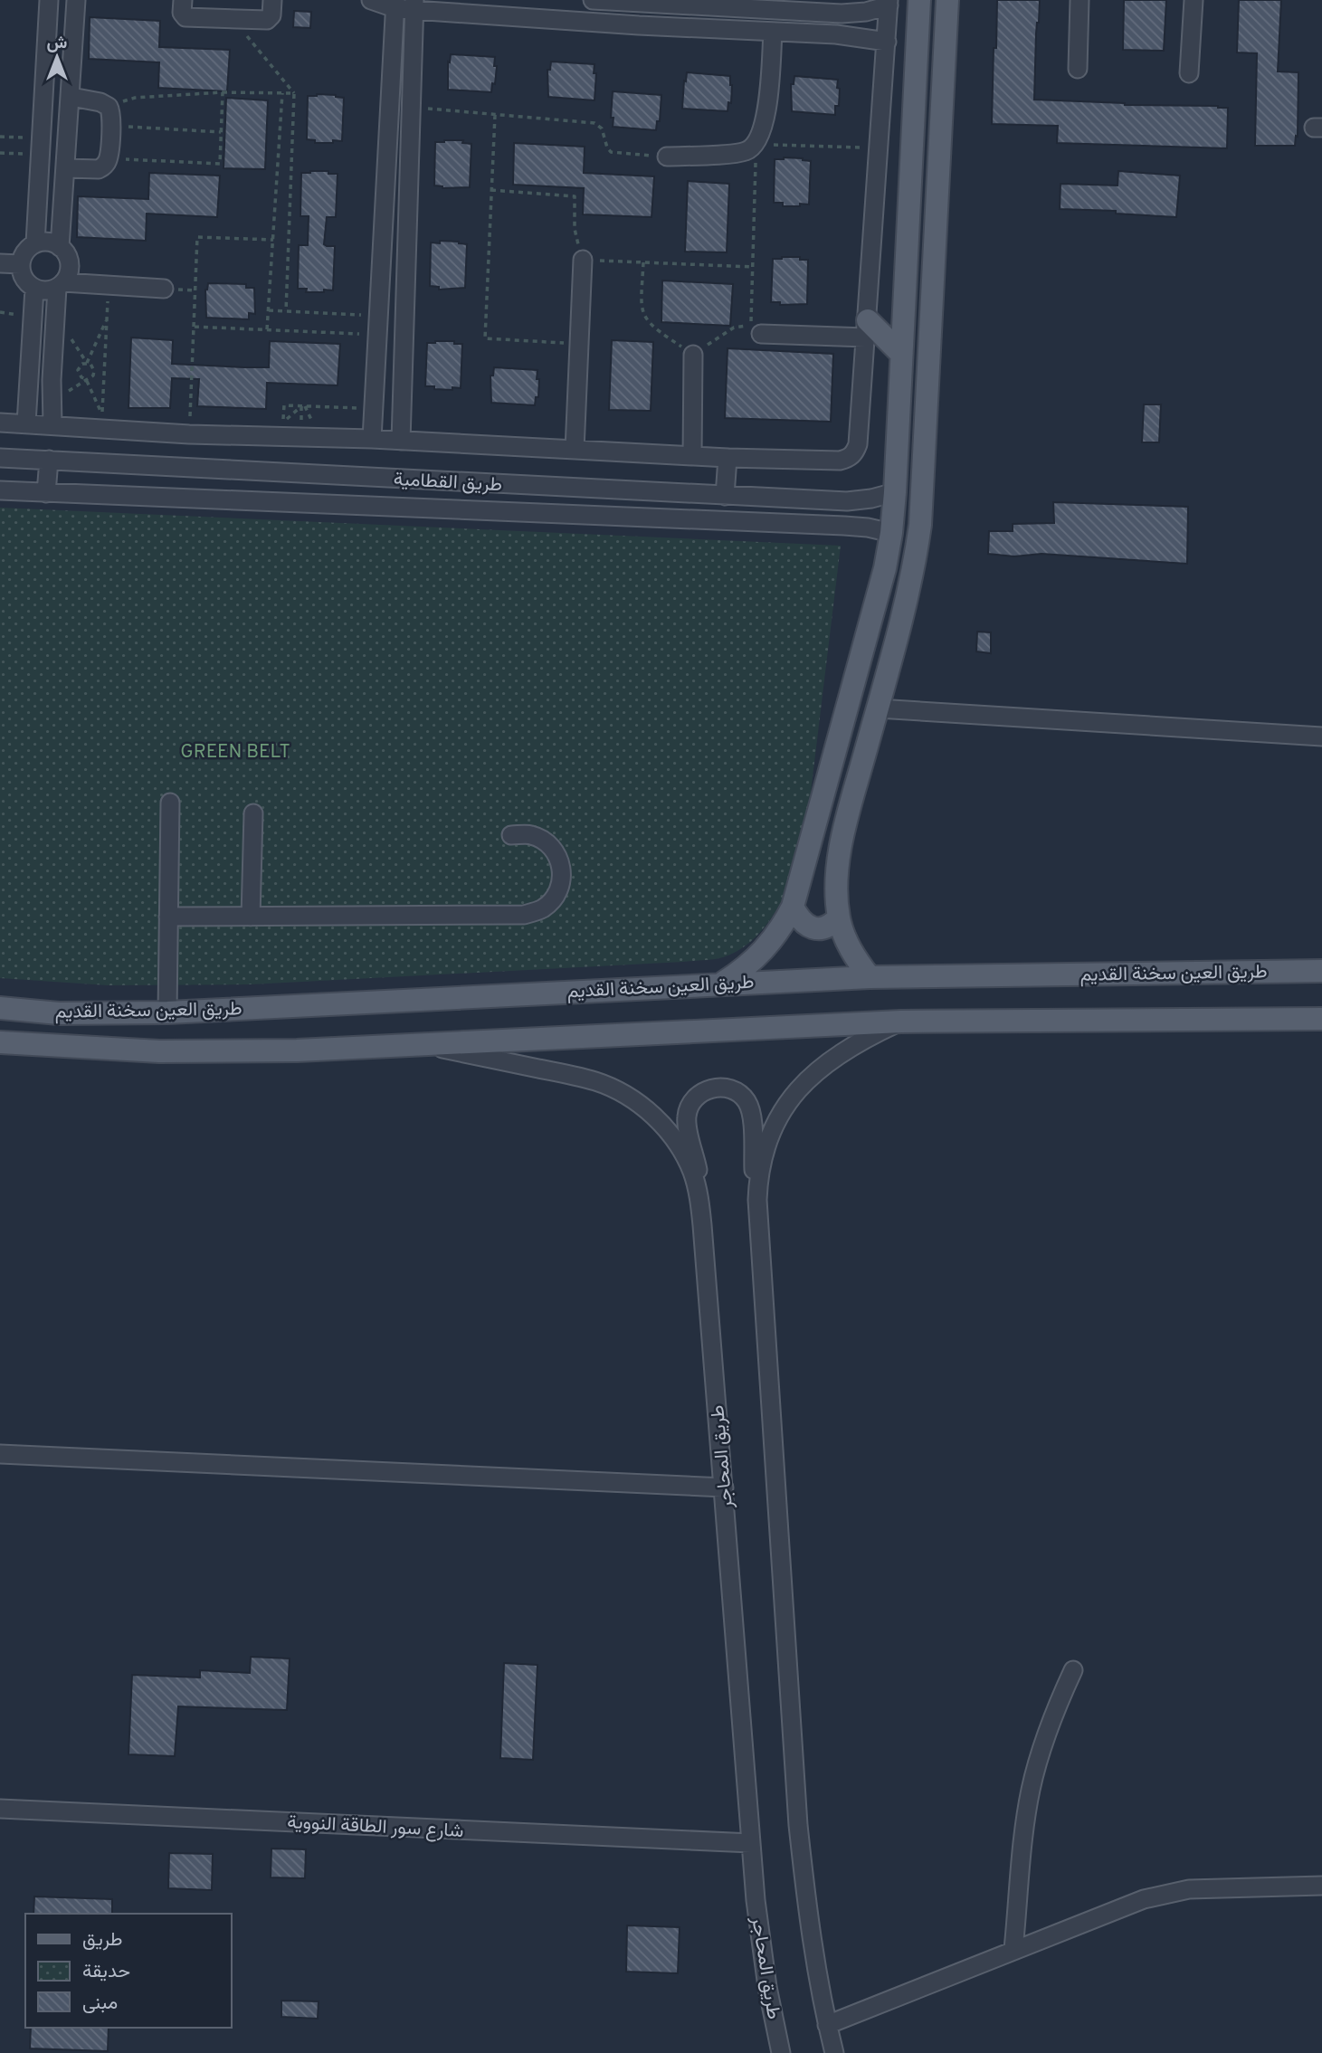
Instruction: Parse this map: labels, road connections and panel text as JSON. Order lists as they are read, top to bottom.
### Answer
{
  "streets": {
    "main road": ["طريق العين سخنة القديم"],
    "street": ["طريق القطامية", "طريق المحاجر", "شارع سور الطاقة النووية"]
  },
  "crossings": [
    ["طريق العين سخنة القديم", "طريق المحاجر"],
    ["طريق المحاجر", "شارع سور الطاقة النووية"]
  ],
  "parks": ["GREEN BELT"],
  "legend": ["طريق", "حديقة", "مبنى"],
  "north": "top"
}
